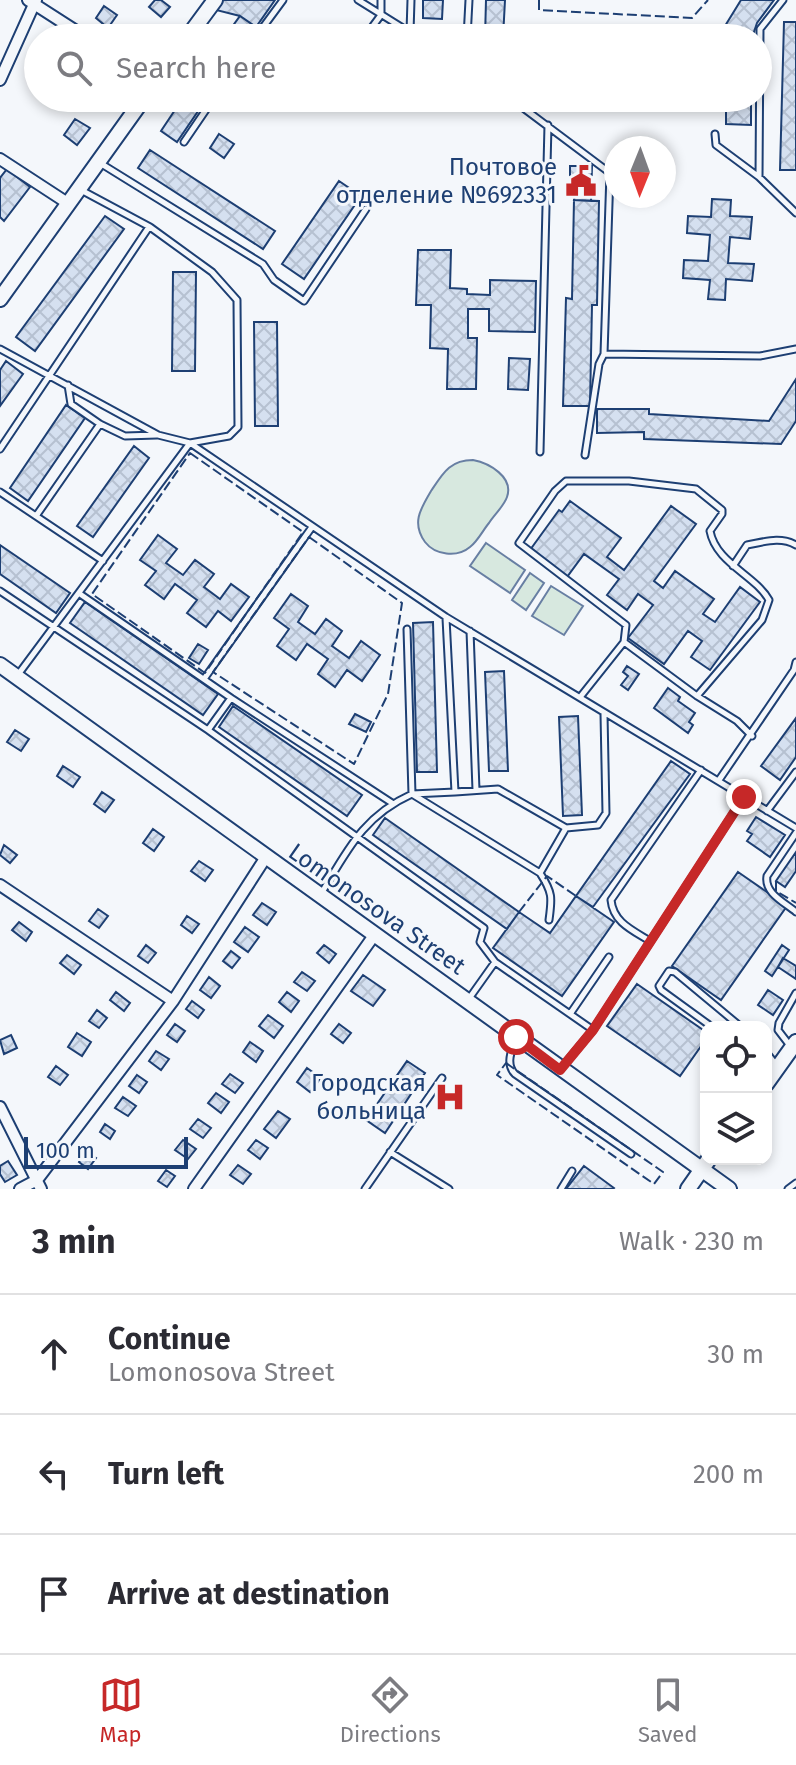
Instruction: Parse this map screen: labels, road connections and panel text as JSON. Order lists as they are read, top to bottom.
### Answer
{
  "streets": {
    "main road": ["Lomonosova Street"]
  },
  "places": {
    "public building": ["Почтовое отделение №692331"],
    "hospital": ["Городская больница"]
  },
  "scale_bar": "100 m",
  "north": "bottom",
  "page": {
    "search": "Search here",
    "scale": "100 m",
    "heading": ["3 min", "Walk · 230 m"],
    "list": [
      ["Continue", "Lomonosova Street", "30 m"],
      ["Turn left", "200 m"],
      "Arrive at destination"
    ],
    "nav": ["Map", "Directions", "Saved"]
  }
}
